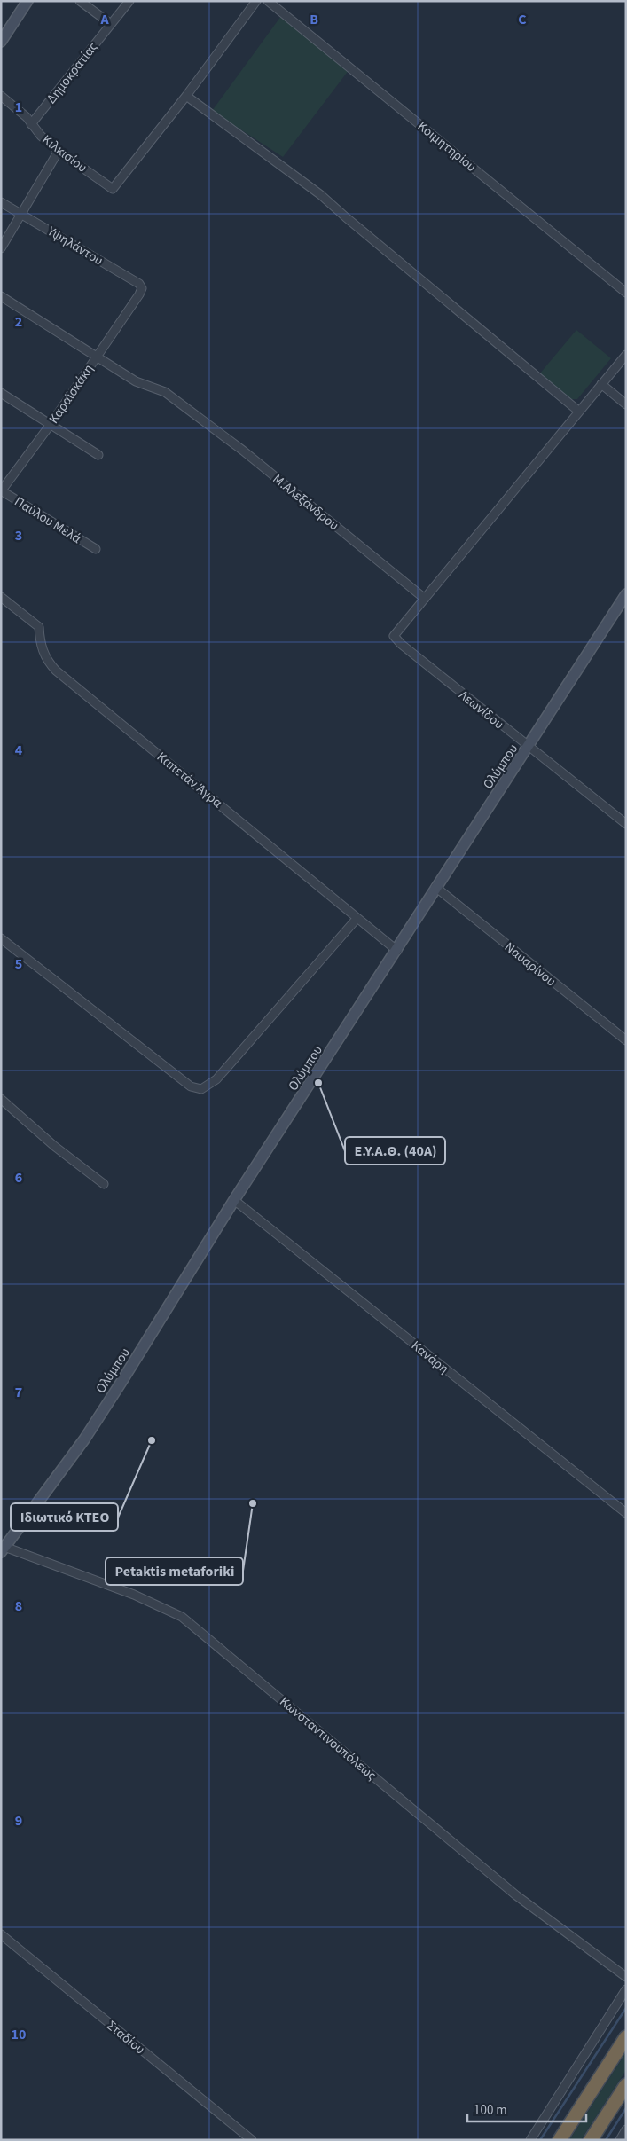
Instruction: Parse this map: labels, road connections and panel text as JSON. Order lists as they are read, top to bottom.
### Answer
{
  "streets": {
    "street": [
      "Δημοκρατίας",
      "Κοιμητηρίου",
      "Κιλκισίου",
      "Υψηλάντου",
      "Καραϊσκάκη",
      "Μ.Αλεξάνδρου",
      "Παύλου Μελά",
      "Λεωνίδου",
      "Ολύμπου",
      "Καπετάν Άγρα",
      "Ναυαρίνου",
      "Κανάρη",
      "Κωνσταντινουπόλεως",
      "Σταδίου"
    ]
  },
  "crossings": [
    ["Δημοκρατίας", "Κιλκισίου"],
    ["Υψηλάντου", "Καραϊσκάκη"],
    ["Καραϊσκάκη", "Μ.Αλεξάνδρου"],
    ["Καραϊσκάκη", "Παύλου Μελά"],
    ["Μ.Αλεξάνδρου", "Λεωνίδου"],
    ["Λεωνίδου", "Ολύμπου"],
    ["Ολύμπου", "Καπετάν Άγρα"],
    ["Ολύμπου", "Ναυαρίνου"],
    ["Ολύμπου", "Κανάρη"],
    ["Ολύμπου", "Κωνσταντινουπόλεως"]
  ],
  "places": ["Ε.Υ.Α.Θ. (40Α)", "Ιδιωτικό ΚΤΕΟ", "Petaktis metaforiki"],
  "scale_bar": "100 m",
  "grid": {
    "columns": ["A", "B", "C"],
    "rows": [
      "1",
      "2",
      "3",
      "4",
      "5",
      "6",
      "7",
      "8",
      "9",
      "10"
    ]
  }
}
